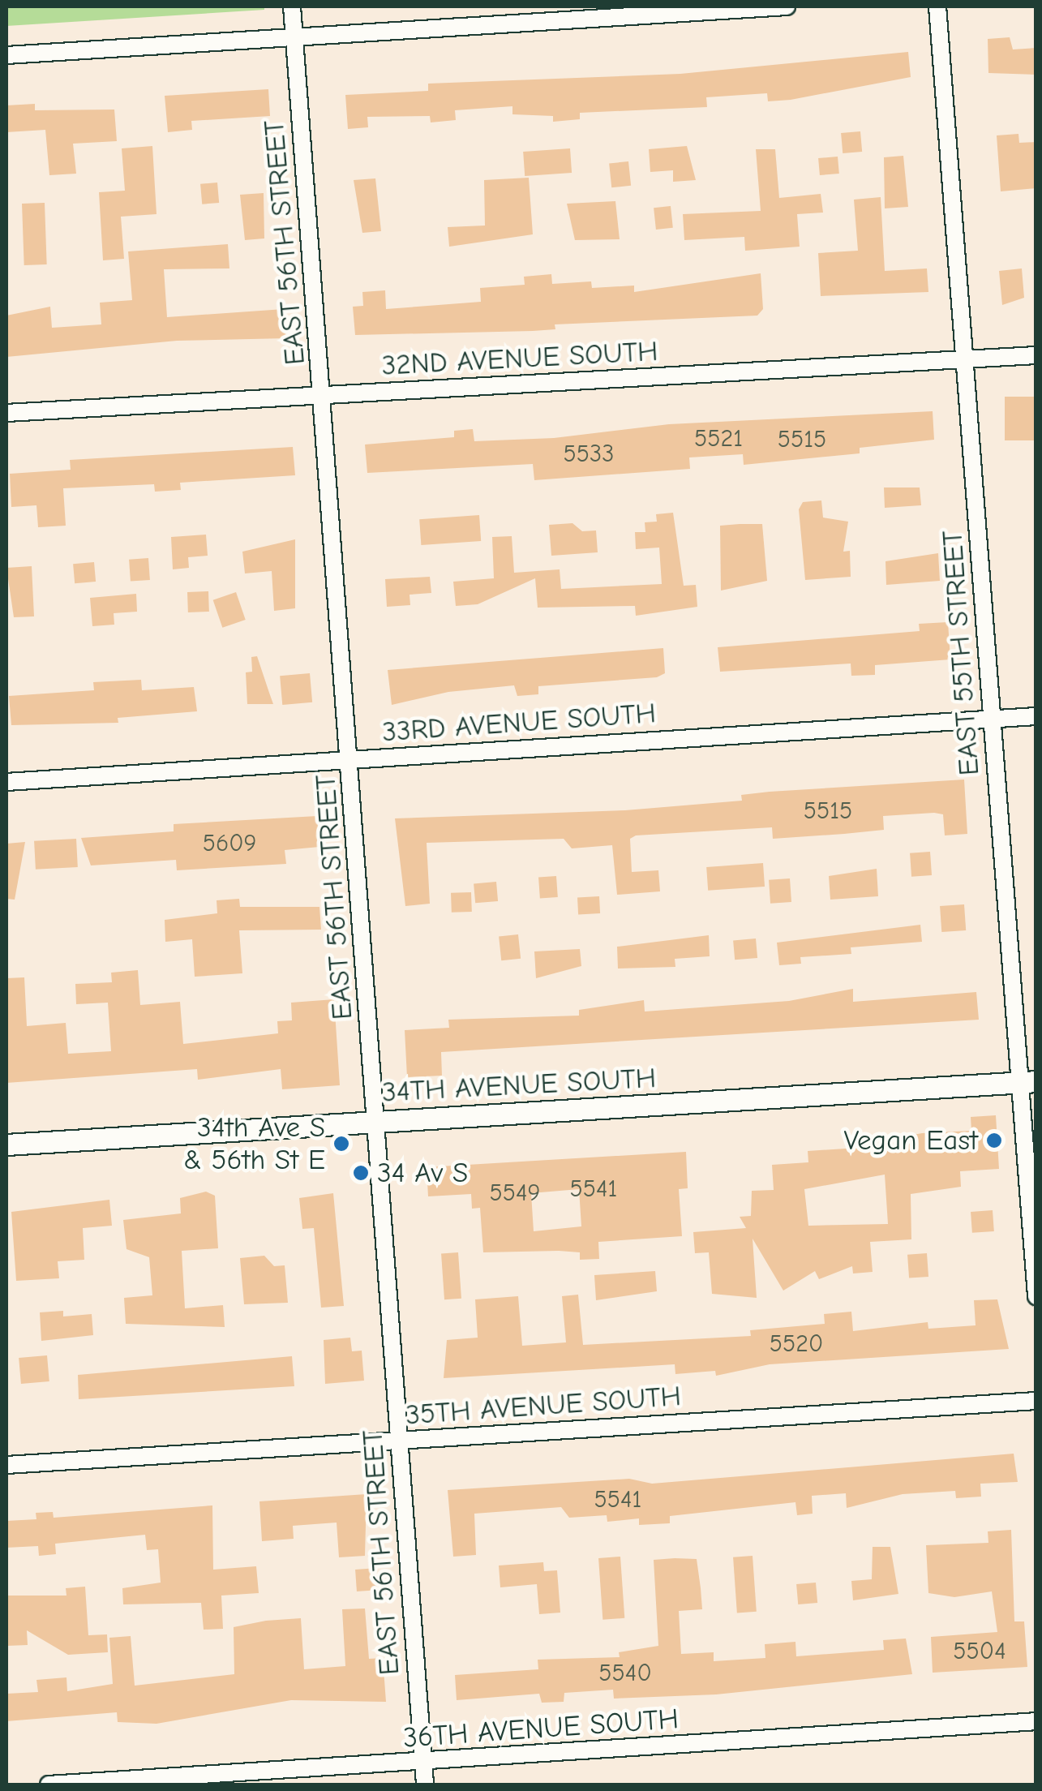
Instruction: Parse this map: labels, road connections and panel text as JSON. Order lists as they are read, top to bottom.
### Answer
{
  "streets": {
    "street": [
      "EAST 56TH STREET",
      "32ND AVENUE SOUTH",
      "EAST 55TH STREET",
      "33RD AVENUE SOUTH",
      "34TH AVENUE SOUTH",
      "35TH AVENUE SOUTH",
      "36TH AVENUE SOUTH"
    ]
  },
  "crossings": [
    ["EAST 56TH STREET", "32ND AVENUE SOUTH"],
    ["EAST 56TH STREET", "33RD AVENUE SOUTH"],
    ["EAST 56TH STREET", "34TH AVENUE SOUTH"],
    ["EAST 56TH STREET", "35TH AVENUE SOUTH"],
    ["EAST 56TH STREET", "36TH AVENUE SOUTH"],
    ["32ND AVENUE SOUTH", "EAST 55TH STREET"],
    ["EAST 55TH STREET", "33RD AVENUE SOUTH"],
    ["EAST 55TH STREET", "34TH AVENUE SOUTH"]
  ],
  "places": ["Vegan East", "34th Ave S & 56th St E", "34 Av S"],
  "house_numbers": [
    "5521",
    "5515",
    "5533",
    "5515",
    "5609",
    "5541",
    "5549",
    "5520",
    "5541",
    "5504",
    "5540"
  ]
}
